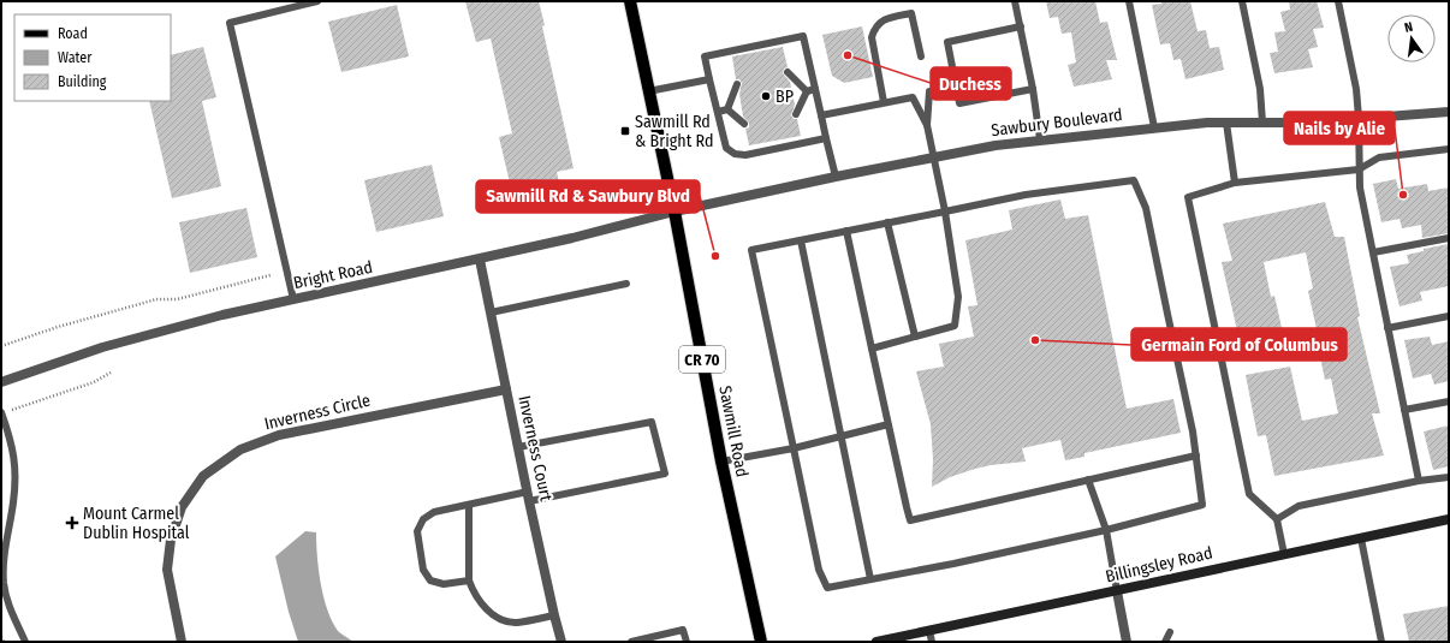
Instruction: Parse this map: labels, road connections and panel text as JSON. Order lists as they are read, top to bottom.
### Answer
{
  "streets": {
    "main road": ["CR 70", "Sawmill Road"],
    "street": [
      "Sawbury Boulevard",
      "Bright Road",
      "Inverness Circle",
      "Inverness Court",
      "Billingsley Road"
    ]
  },
  "crossings": [
    ["Sawbury Boulevard", "Bright Road"],
    ["Sawbury Boulevard", "Sawmill Road"],
    ["Bright Road", "Sawmill Road"],
    ["Bright Road", "Inverness Court"],
    ["Inverness Circle", "Inverness Court"]
  ],
  "places": {
    "other": [
      "Duchess",
      "BP",
      "Nails by Alie",
      "Sawmill Rd & Sawbury Blvd",
      "Germain Ford of Columbus"
    ],
    "transit": ["Sawmill Rd & Bright Rd"],
    "health": ["Mount Carmel Dublin Hospital"]
  },
  "legend": ["Road", "Water", "Building"],
  "north": "top"
}
